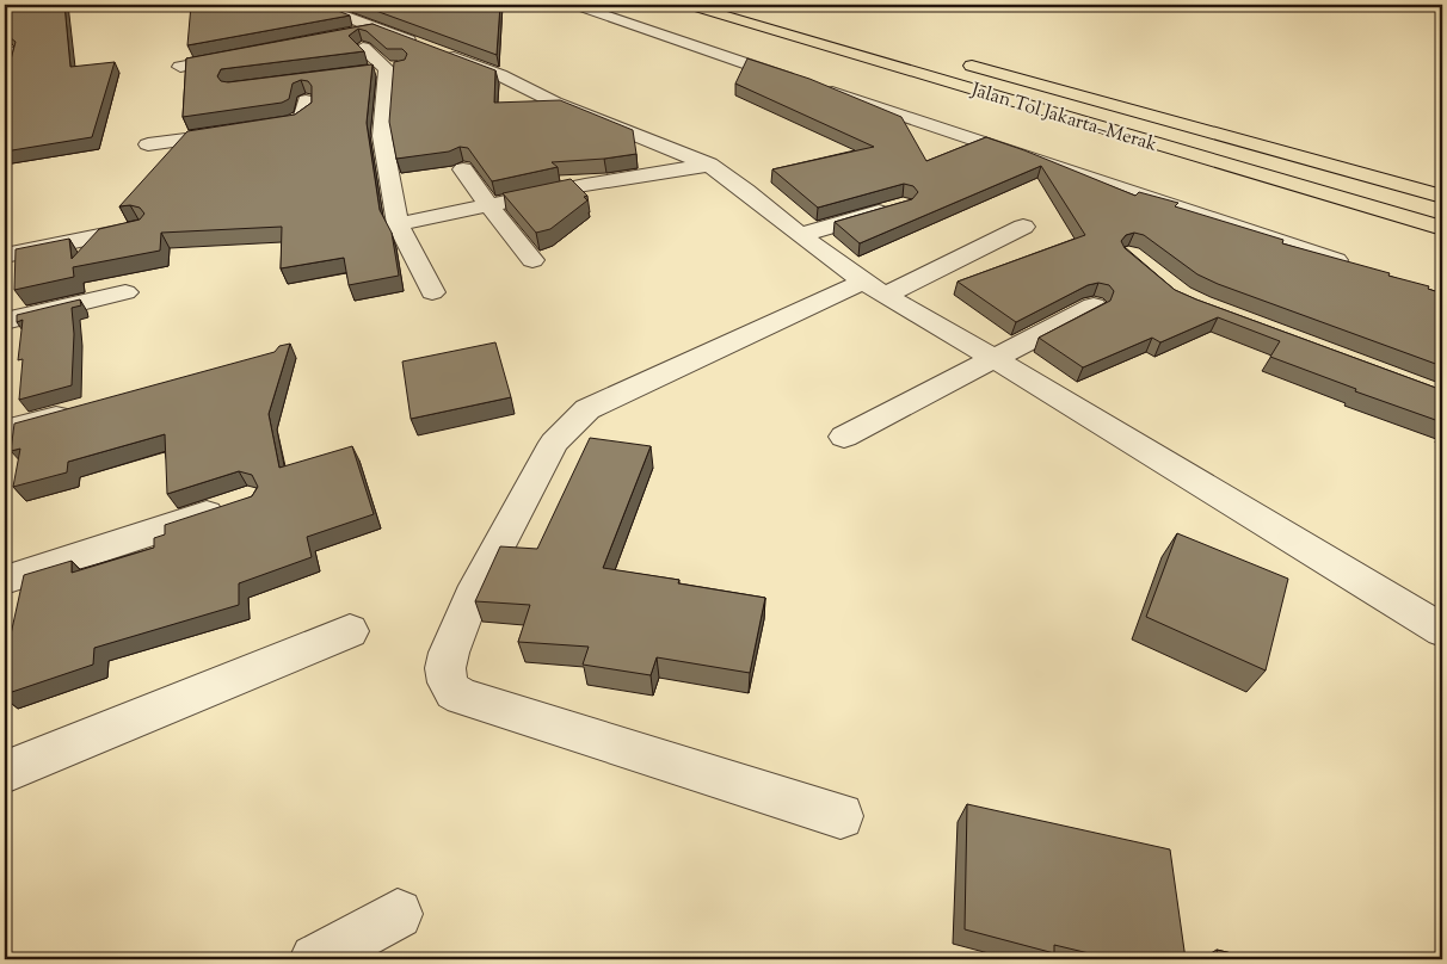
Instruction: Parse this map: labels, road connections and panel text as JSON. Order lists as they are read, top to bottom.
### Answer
{
  "streets": {
    "highway": ["Jalan Tol Jakarta–Merak"]
  }
}
